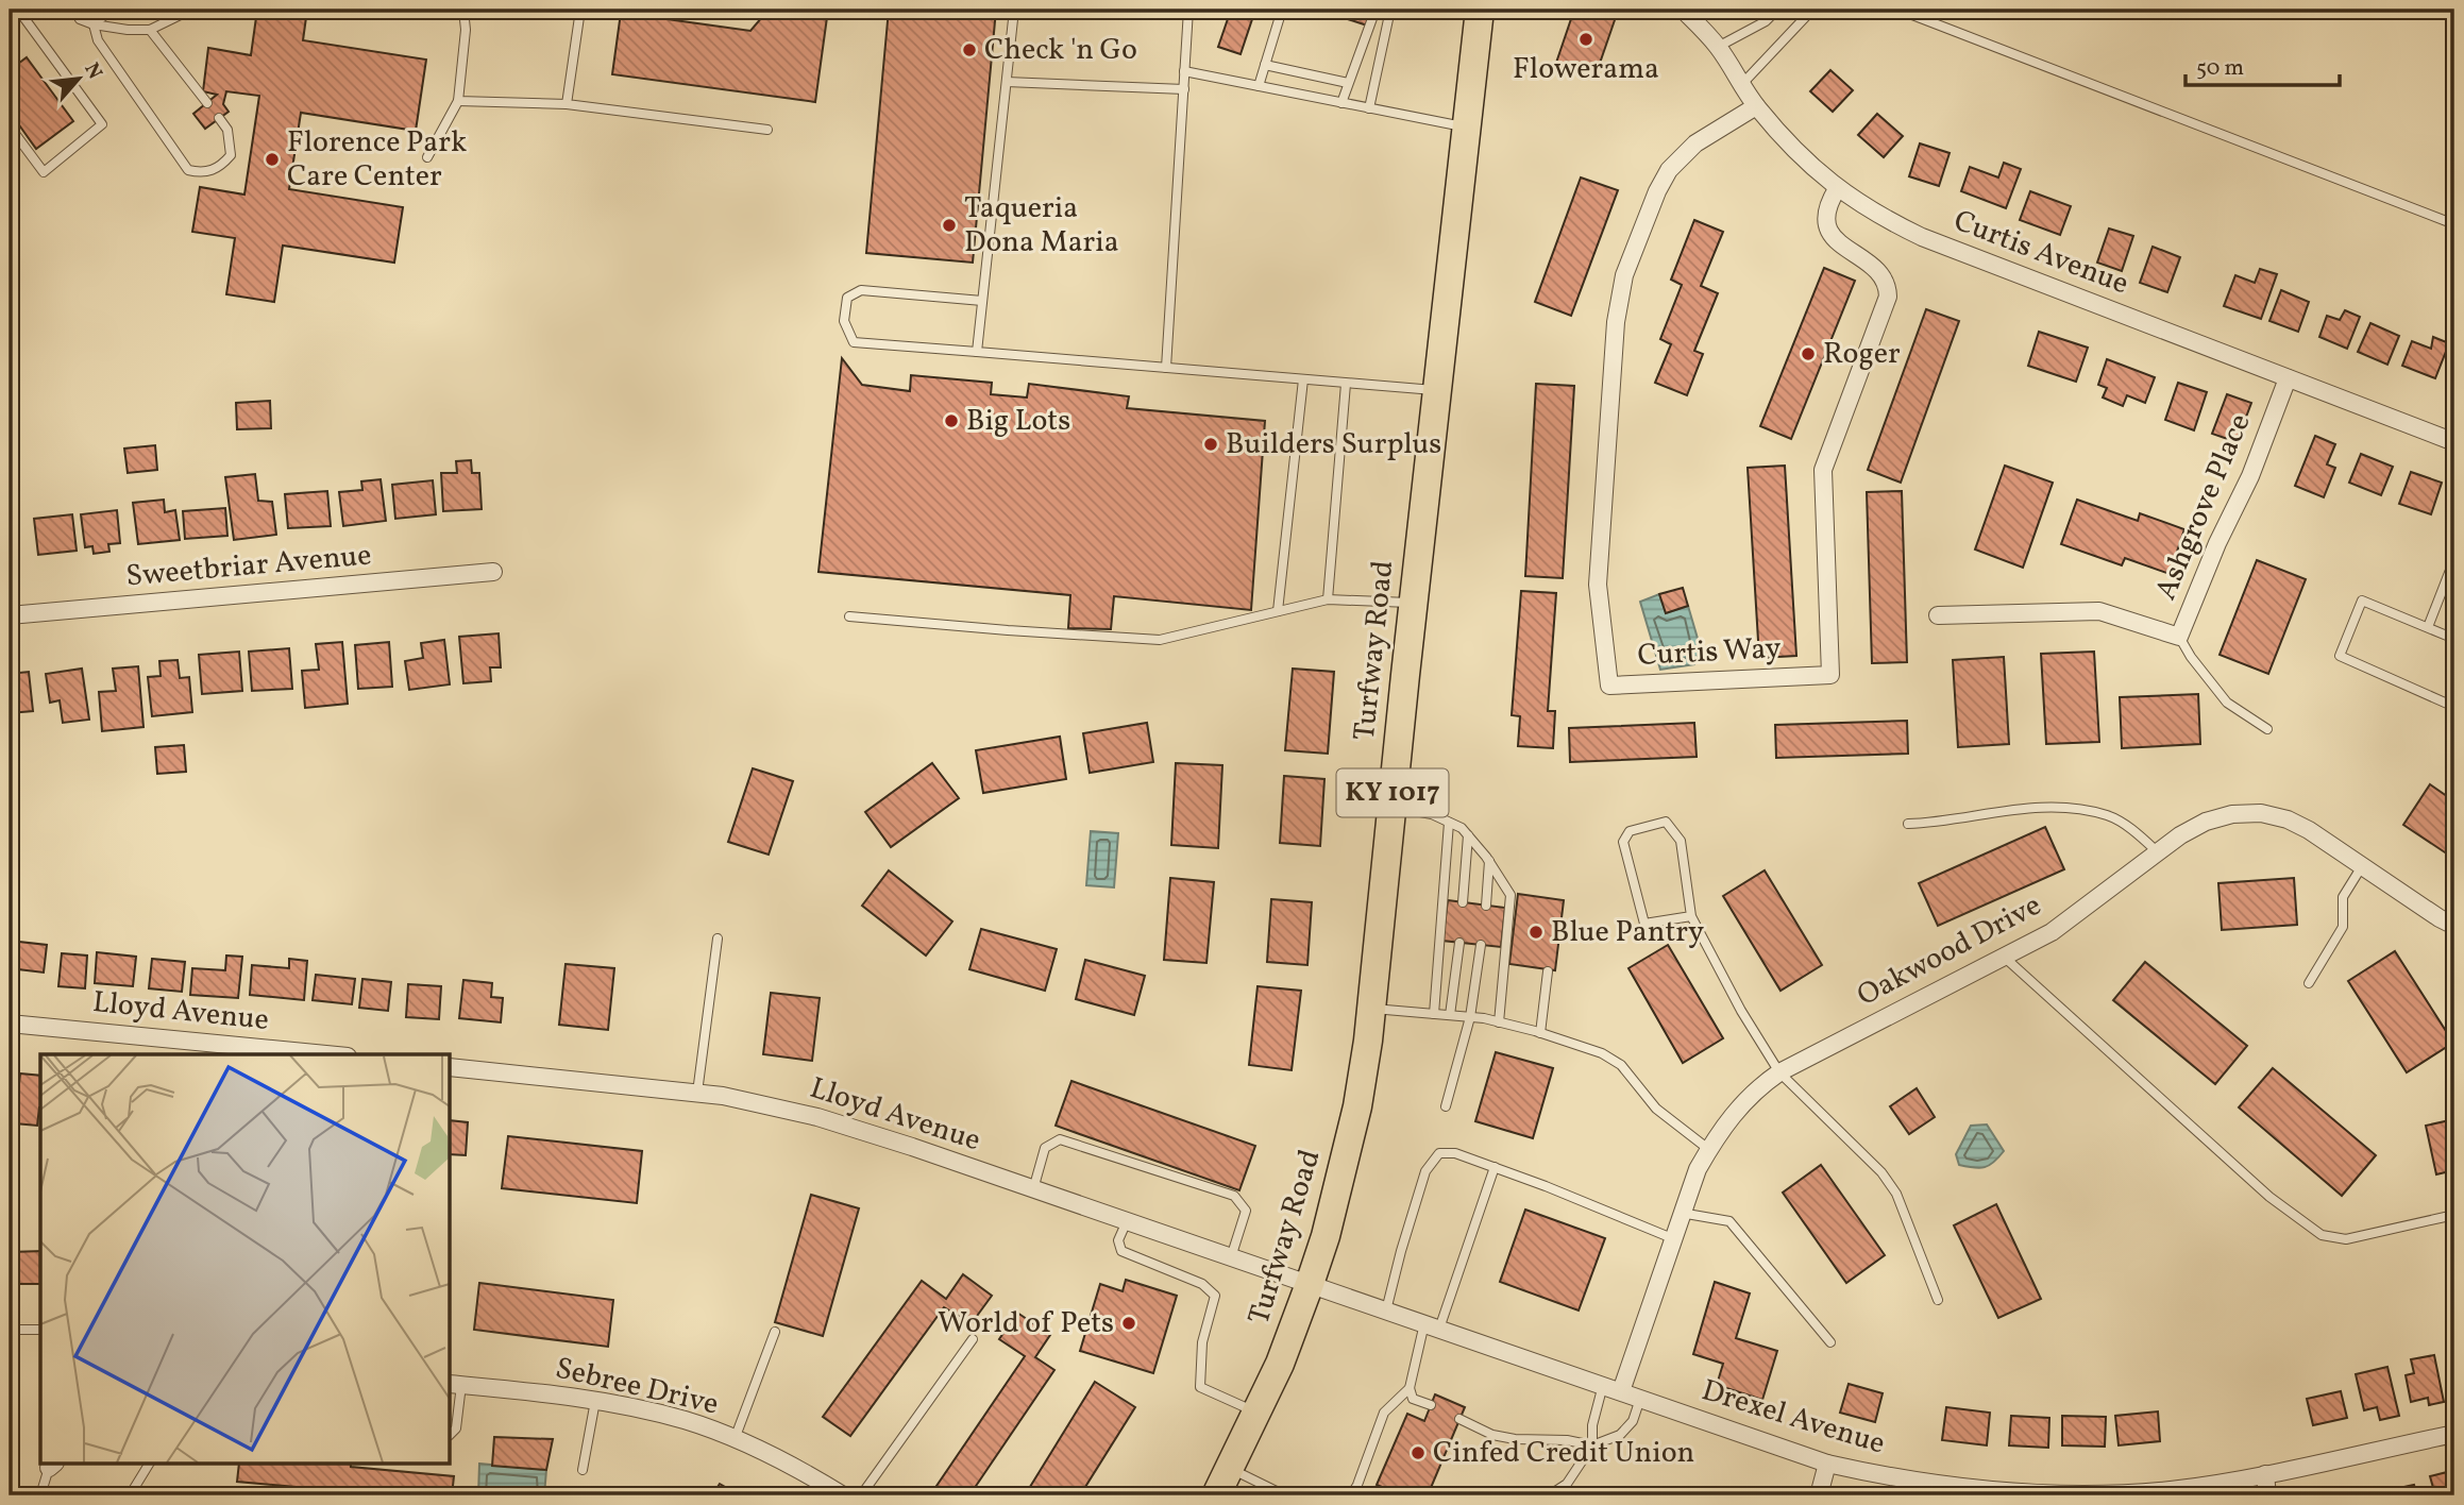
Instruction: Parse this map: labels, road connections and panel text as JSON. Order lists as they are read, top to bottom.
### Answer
{
  "streets": {
    "main road": ["Turfway Road", "KY 1017"],
    "street": [
      "Curtis Avenue",
      "Ashgrove Place",
      "Sweetbriar Avenue",
      "Curtis Way",
      "Oakwood Drive",
      "Lloyd Avenue",
      "Sebree Drive",
      "Drexel Avenue"
    ]
  },
  "crossings": [
    ["Curtis Avenue", "Ashgrove Place"],
    ["Curtis Avenue", "Curtis Way"],
    ["Turfway Road", "Lloyd Avenue"],
    ["Turfway Road", "Drexel Avenue"],
    ["Oakwood Drive", "Drexel Avenue"],
    ["Lloyd Avenue", "Drexel Avenue"]
  ],
  "places": [
    "Flowerama",
    "Check 'n Go",
    "Florence Park Care Center",
    "Taqueria Dona Maria",
    "Roger",
    "Big Lots",
    "Builders Surplus",
    "Blue Pantry",
    "World of Pets",
    "Cinfed Credit Union"
  ],
  "scale_bar": "50 m",
  "north": "top right"
}
